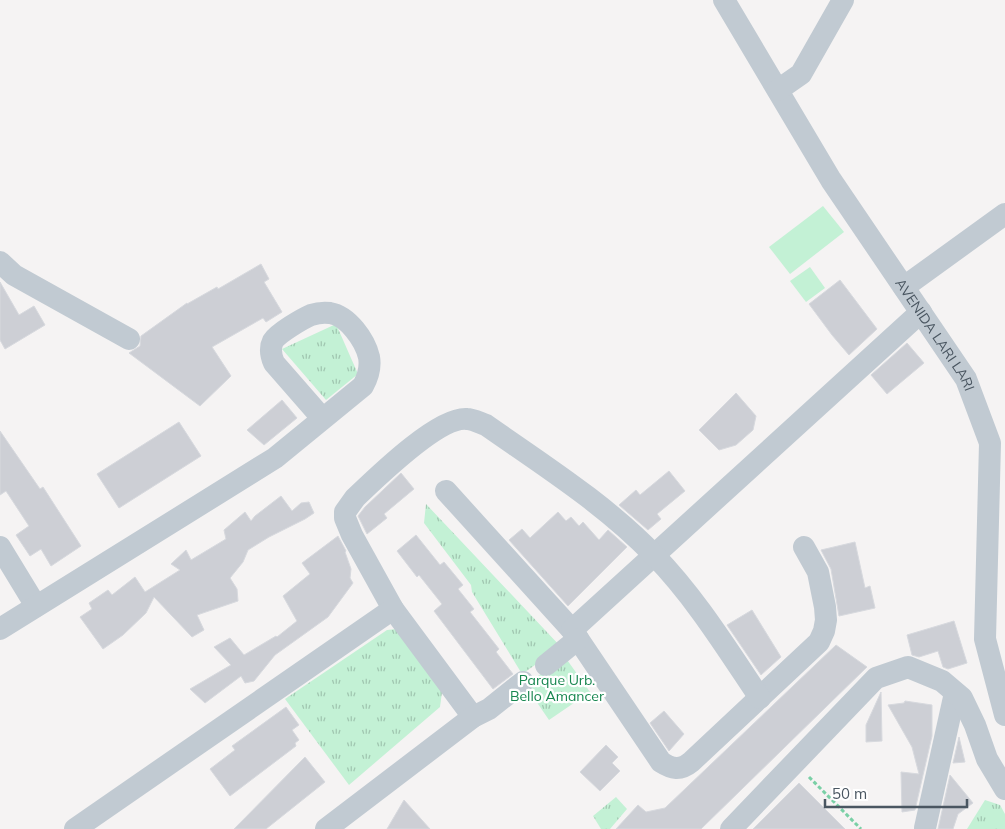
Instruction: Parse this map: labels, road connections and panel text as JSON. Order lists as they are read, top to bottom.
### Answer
{
  "streets": {
    "street": ["AVENIDA LARI LARI"]
  },
  "parks": ["Parque Urb. Bello Amancer"],
  "scale_bar": "50 m"
}
